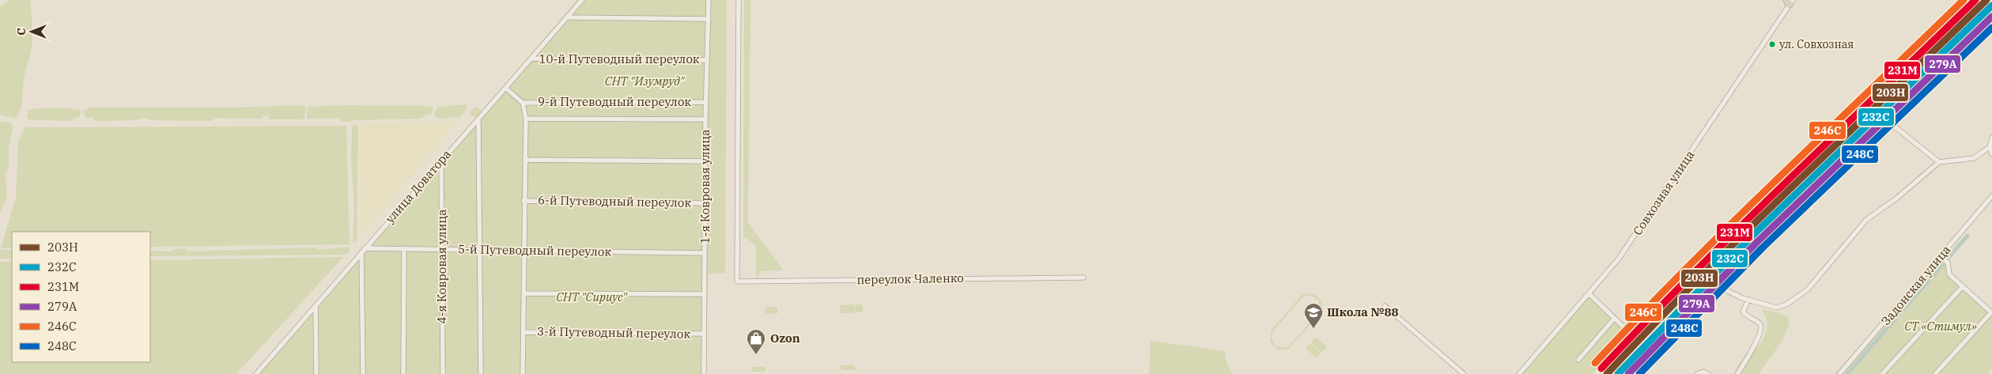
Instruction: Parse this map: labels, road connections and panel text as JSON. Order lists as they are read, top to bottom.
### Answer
{
  "streets": {
    "street": [
      "10-й Путеводный переулок",
      "9-й Путеводный переулок",
      "улица Доватора",
      "1-я Ковровая улица",
      "Совхозная улица",
      "6-й Путеводный переулок",
      "5-й Путеводный переулок",
      "4-я Ковровая улица",
      "переулок Чаленко",
      "Задонская улица",
      "3-й Путеводный переулок"
    ]
  },
  "crossings": [
    ["10-й Путеводный переулок", "улица Доватора"],
    ["10-й Путеводный переулок", "1-я Ковровая улица"],
    ["9-й Путеводный переулок", "1-я Ковровая улица"],
    ["улица Доватора", "5-й Путеводный переулок"],
    ["улица Доватора", "4-я Ковровая улица"],
    ["1-я Ковровая улица", "6-й Путеводный переулок"],
    ["1-я Ковровая улица", "5-й Путеводный переулок"],
    ["1-я Ковровая улица", "3-й Путеводный переулок"],
    ["5-й Путеводный переулок", "4-я Ковровая улица"]
  ],
  "parks": ["СНТ \"Изумруд\"", "СНТ \"Сириус\"", "СТ «Стимул»"],
  "places": {
    "other": ["ул. Совхозная"],
    "school or university": ["Школа №88"],
    "shop": ["Ozon"]
  },
  "lines": [
    "transit line 203Н",
    "transit line 231М",
    "transit line 246С",
    "transit line 232C",
    "transit line 279А",
    "transit line 248С"
  ],
  "legend": [
    "203Н",
    "232C",
    "231М",
    "279А",
    "246С",
    "248С"
  ],
  "north": "left"
}
